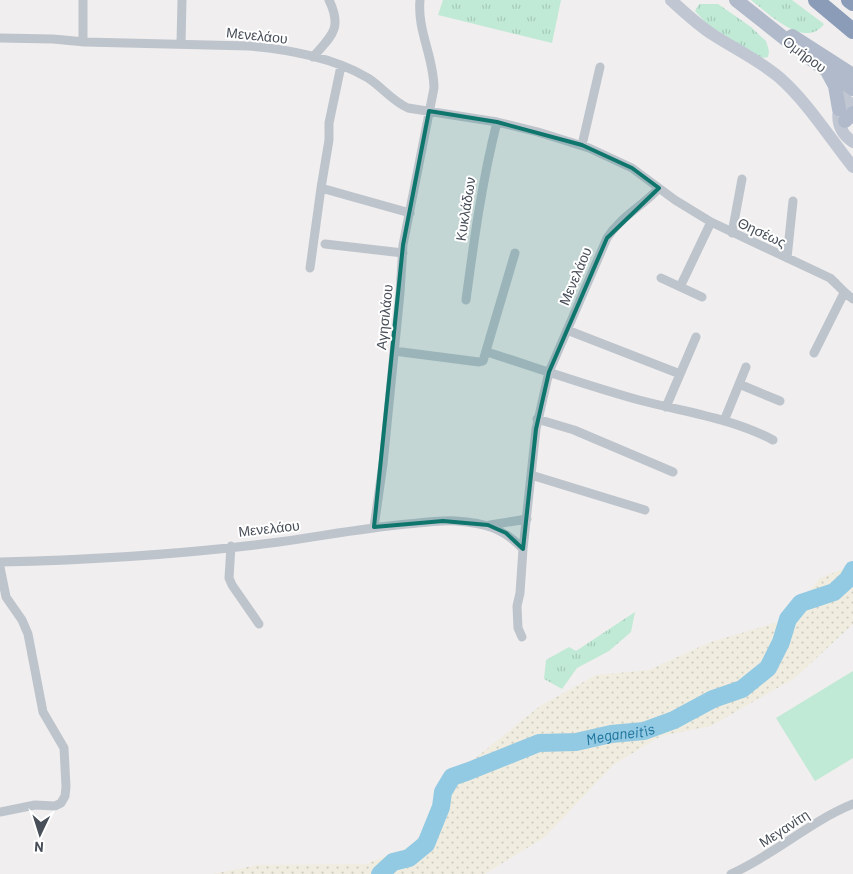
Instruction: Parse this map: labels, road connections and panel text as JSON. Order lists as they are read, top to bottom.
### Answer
{
  "streets": {
    "main road": ["Ομήρου"],
    "street": [
      "Μενελάου",
      "Κυκλάδων",
      "Θησέως",
      "Αγησιλάου",
      "Μεγανίτη"
    ]
  },
  "crossings": [
    ["Μενελάου", "Κυκλάδων"],
    ["Μενελάου", "Θησέως"],
    ["Μενελάου", "Αγησιλάου"]
  ],
  "water": ["Meganeitis"],
  "north": "bottom"
}
